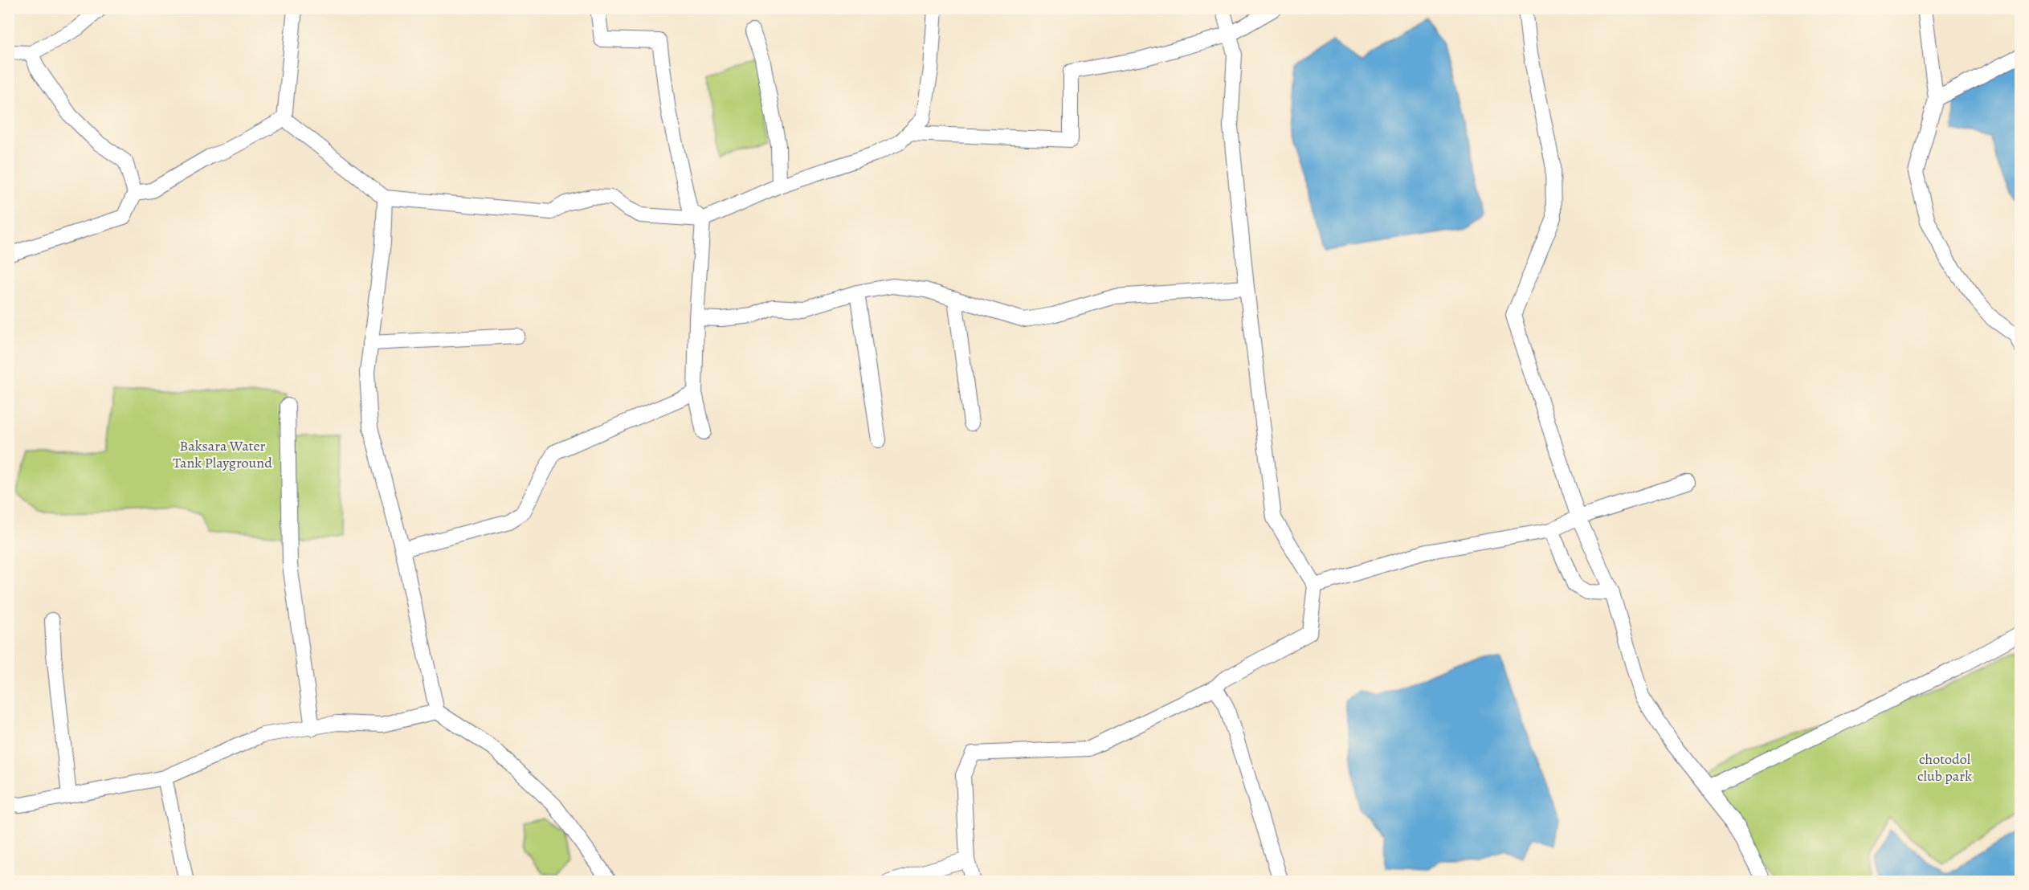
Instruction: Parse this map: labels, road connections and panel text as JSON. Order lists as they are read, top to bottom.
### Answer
{
  "parks": ["Baksara Water Tank Playground", "chotodol club park"]
}
